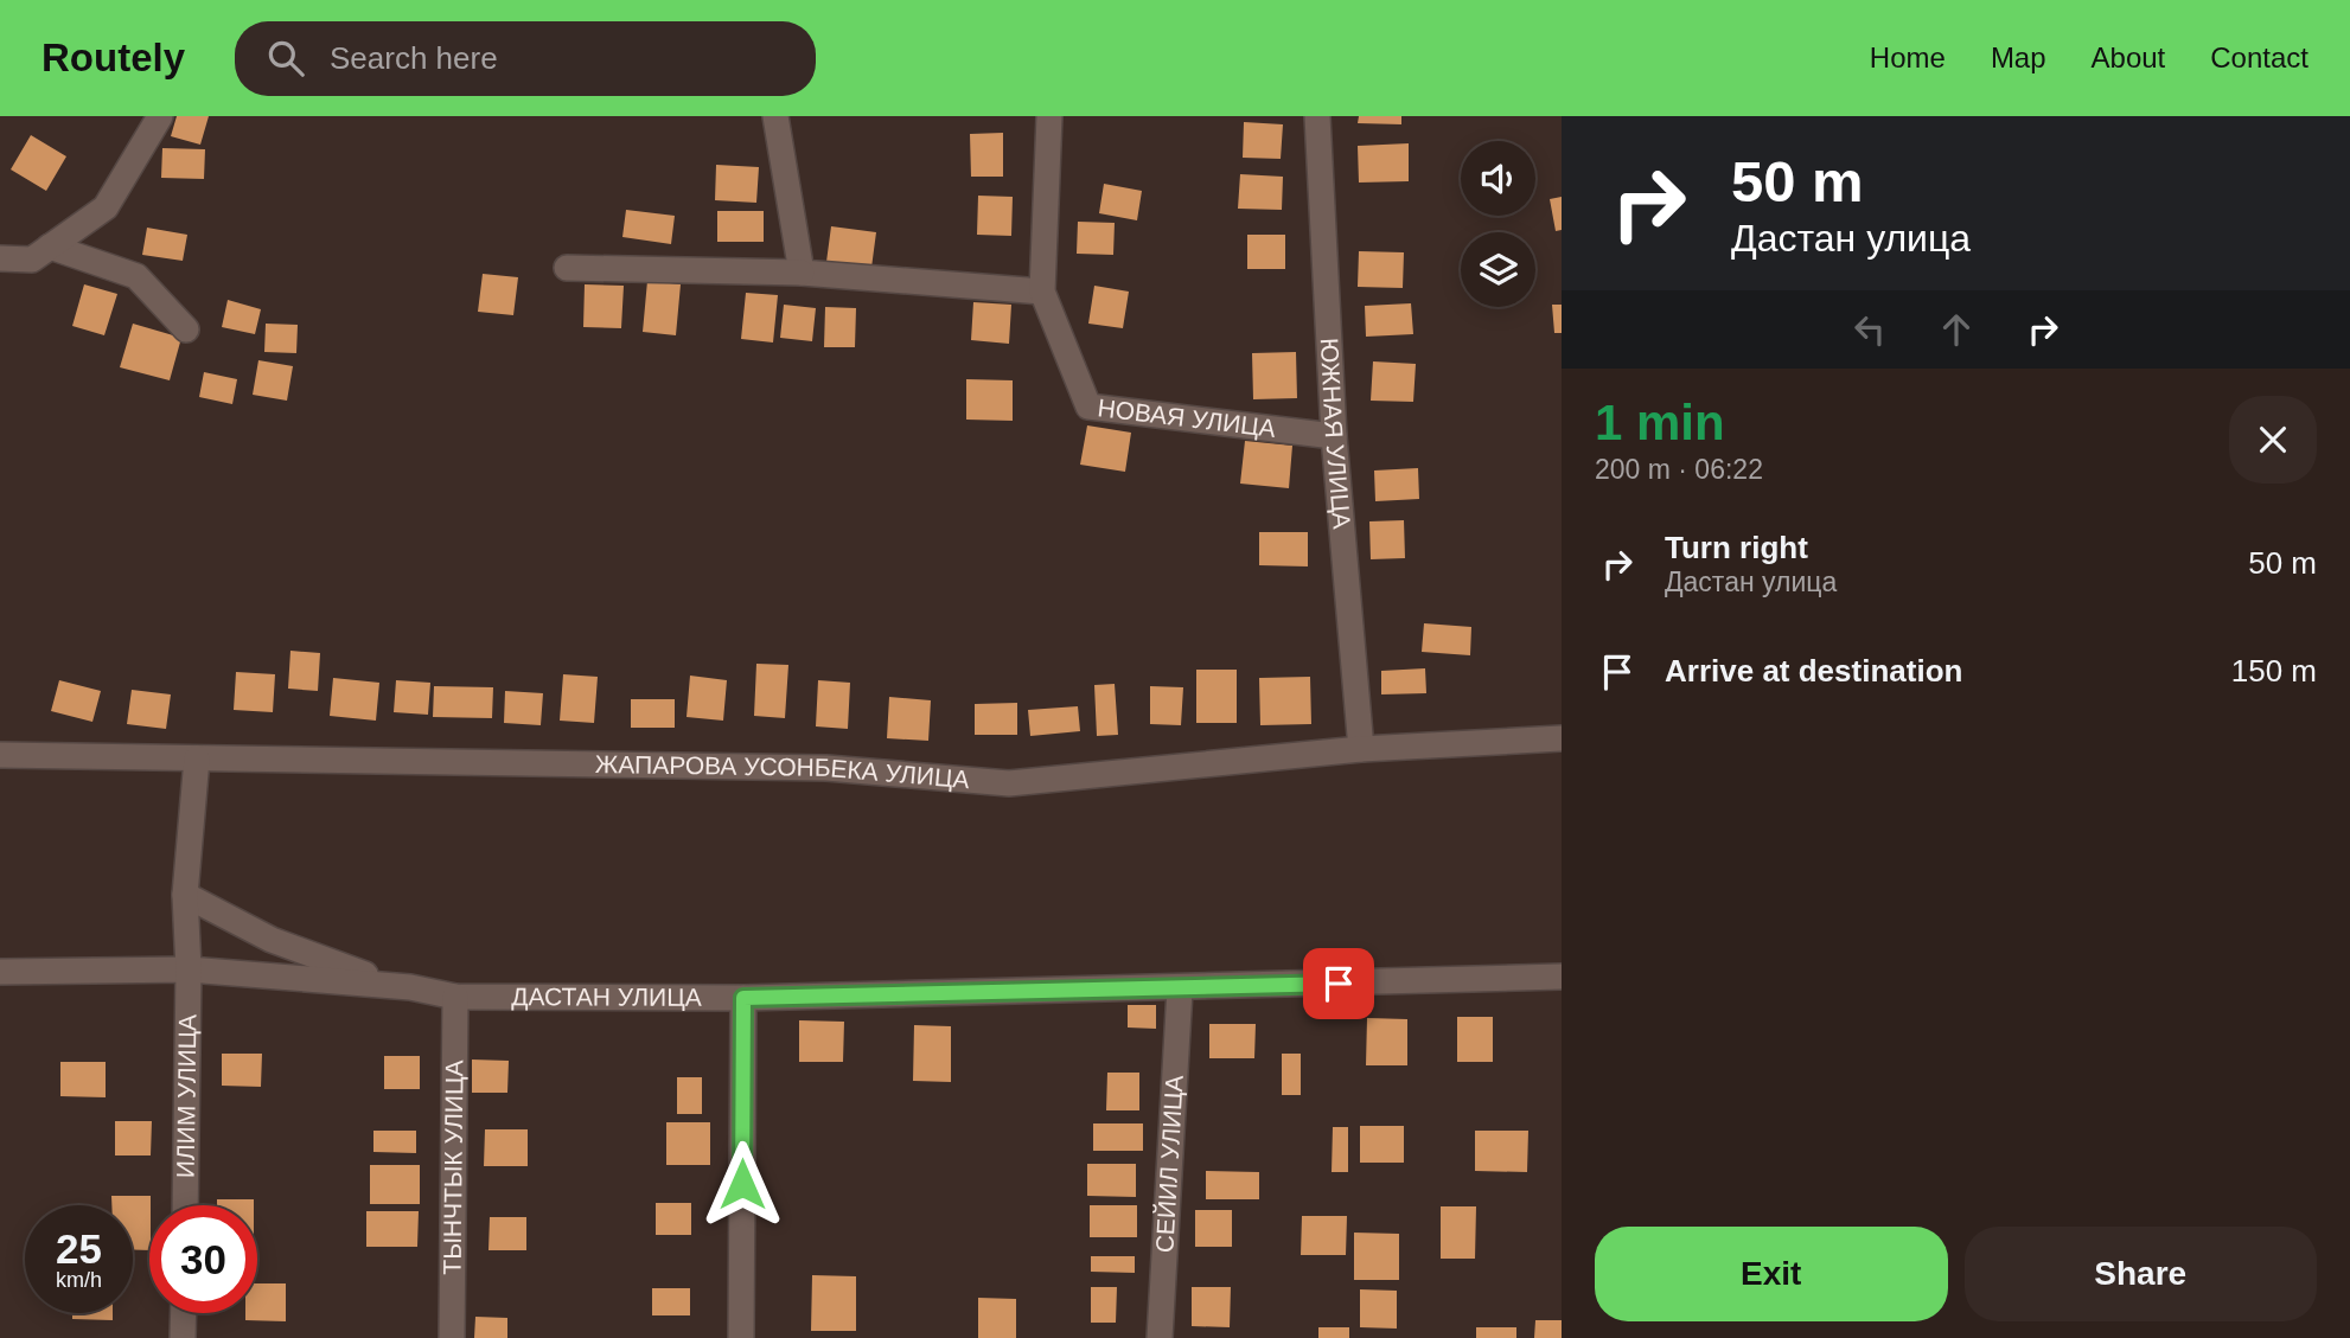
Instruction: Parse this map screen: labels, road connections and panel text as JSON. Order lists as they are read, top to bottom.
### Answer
{
  "streets": {
    "street": [
      "НОВАЯ УЛИЦА",
      "ЮЖНАЯ УЛИЦА",
      "ЖАПАРОВА УСОНБЕКА УЛИЦА",
      "ДАСТАН УЛИЦА",
      "ИЛИМ УЛИЦА",
      "СЕЙИЛ УЛИЦА",
      "ТЫНЧТЫК УЛИЦА"
    ]
  },
  "crossings": [
    ["НОВАЯ УЛИЦА", "ЮЖНАЯ УЛИЦА"],
    ["ЮЖНАЯ УЛИЦА", "ЖАПАРОВА УСОНБЕКА УЛИЦА"],
    ["ЖАПАРОВА УСОНБЕКА УЛИЦА", "ИЛИМ УЛИЦА"],
    ["ДАСТАН УЛИЦА", "ИЛИМ УЛИЦА"],
    ["ДАСТАН УЛИЦА", "СЕЙИЛ УЛИЦА"],
    ["ДАСТАН УЛИЦА", "ТЫНЧТЫК УЛИЦА"]
  ],
  "page": {
    "header": "Routely",
    "search": "Search here",
    "nav": [
      "Home",
      "Map",
      "About",
      "Contact"
    ],
    "turn": ["50 m", "Дастан улица"],
    "heading": ["1 min", "200 m · 06:22"],
    "list": [
      {
        "name": "Turn right",
        "note": "Дастан улица",
        "value": "50 m"
      },
      {
        "name": "Arrive at destination",
        "value": "150 m"
      }
    ],
    "speed": "25 km/h",
    "limit": "30",
    "buttons": ["Exit", "Share"]
  }
}
